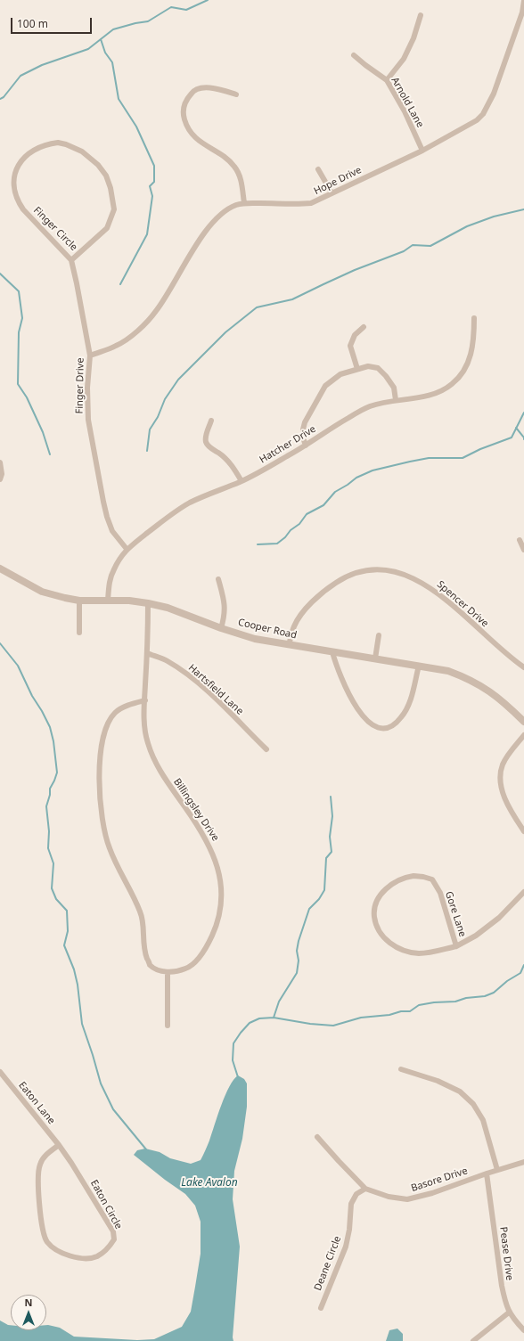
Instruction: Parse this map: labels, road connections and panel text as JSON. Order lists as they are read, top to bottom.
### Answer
{
  "streets": {
    "street": [
      "Arnold Lane",
      "Hope Drive",
      "Finger Circle",
      "Finger Drive",
      "Hatcher Drive",
      "Spencer Drive",
      "Cooper Road",
      "Hartsfield Lane",
      "Billingsley Drive",
      "Gore Lane",
      "Eaton Lane",
      "Basore Drive",
      "Eaton Circle",
      "Pease Drive",
      "Deane Circle"
    ]
  },
  "crossings": [
    ["Arnold Lane", "Hope Drive"],
    ["Hope Drive", "Finger Drive"],
    ["Finger Circle", "Finger Drive"],
    ["Finger Drive", "Hatcher Drive"],
    ["Hatcher Drive", "Cooper Road"],
    ["Spencer Drive", "Cooper Road"],
    ["Cooper Road", "Billingsley Drive"],
    ["Hartsfield Lane", "Billingsley Drive"],
    ["Eaton Lane", "Eaton Circle"],
    ["Basore Drive", "Pease Drive"],
    ["Basore Drive", "Deane Circle"]
  ],
  "water": ["Lake Avalon"],
  "scale_bar": "100 m",
  "north": "top"
}
